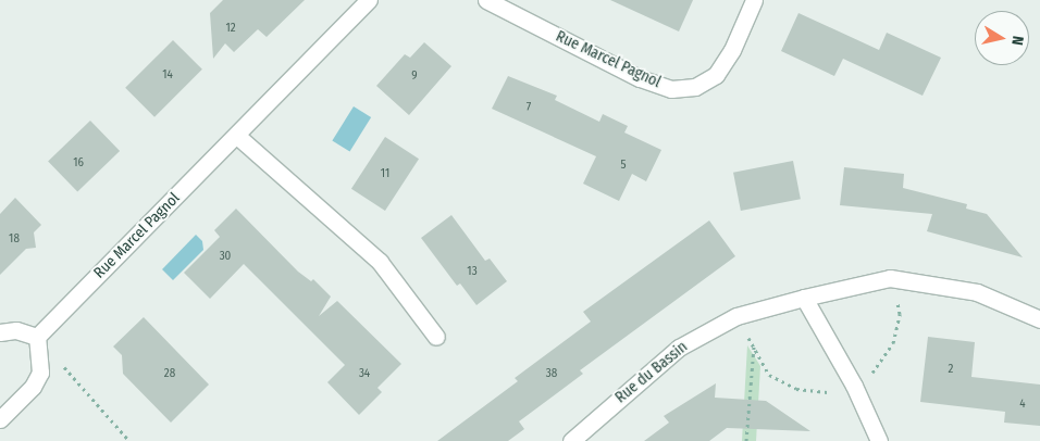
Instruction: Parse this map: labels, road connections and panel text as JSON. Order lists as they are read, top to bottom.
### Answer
{
  "streets": {
    "street": ["Rue Marcel Pagnol", "Rue du Bassin"]
  },
  "house_numbers": [
    "12",
    "14",
    "9",
    "7",
    "16",
    "5",
    "11",
    "18",
    "30",
    "13",
    "2",
    "28",
    "34",
    "38",
    "4"
  ],
  "north": "right"
}
